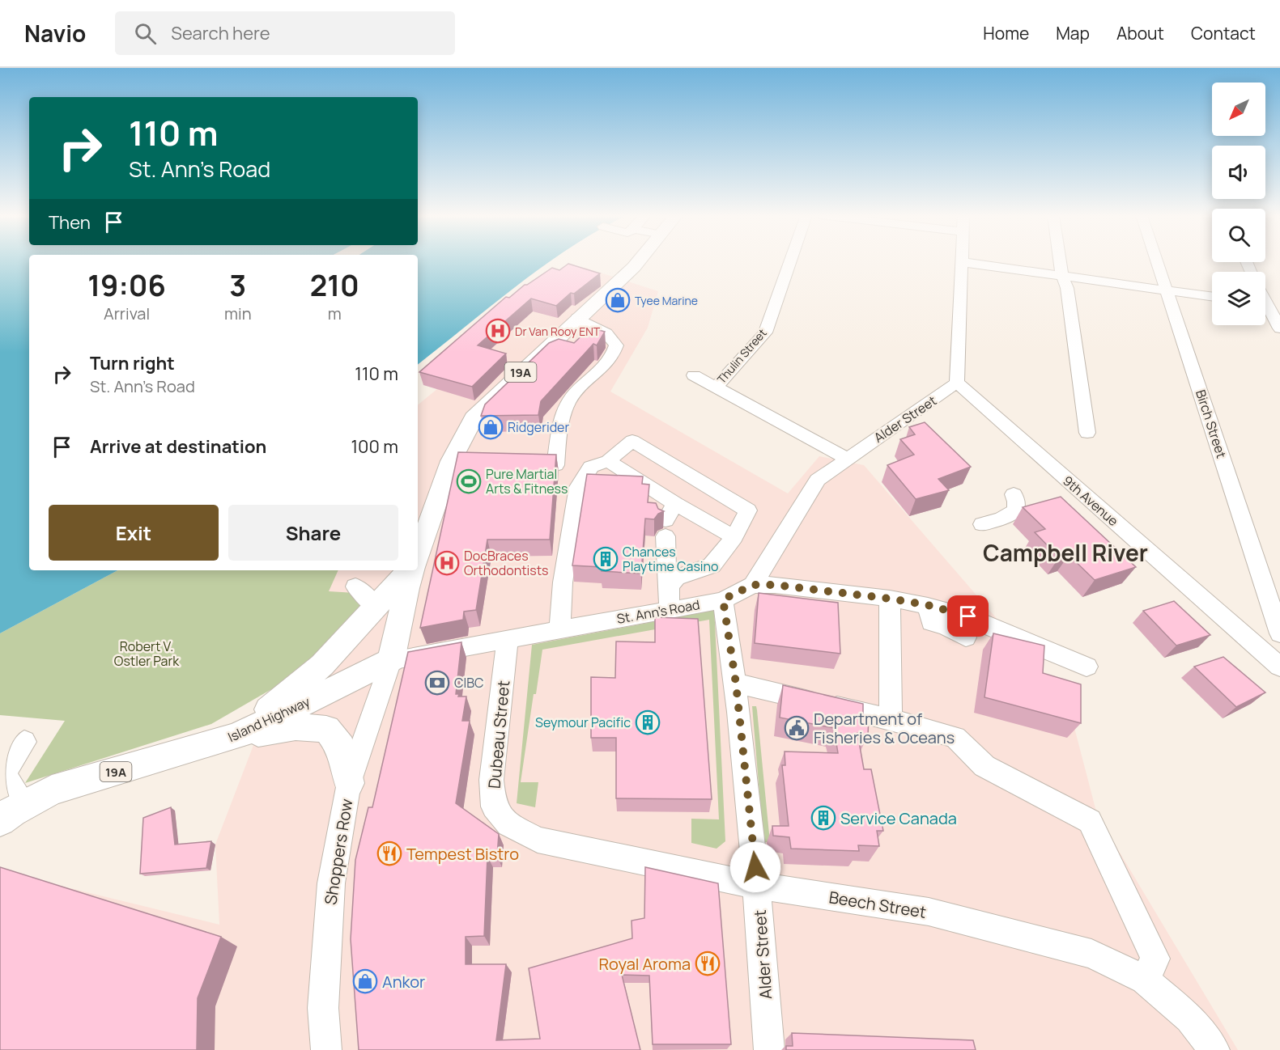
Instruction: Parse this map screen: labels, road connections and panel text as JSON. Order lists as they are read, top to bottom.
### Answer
{
  "streets": {
    "main road": ["19A", "Island Highway"],
    "street": [
      "Thulin Street",
      "Alder Street",
      "Birch Street",
      "9th Avenue",
      "St. Ann's Road",
      "Dubeau Street",
      "Shoppers Row",
      "Beech Street"
    ]
  },
  "crossings": [
    ["Alder Street", "9th Avenue"],
    ["Alder Street", "St. Ann's Road"],
    ["Alder Street", "Beech Street"],
    ["St. Ann's Road", "Island Highway"],
    ["St. Ann's Road", "Dubeau Street"],
    ["St. Ann's Road", "Shoppers Row"],
    ["Island Highway", "Shoppers Row"],
    ["Dubeau Street", "Beech Street"]
  ],
  "districts": ["Campbell River"],
  "parks": ["Robert V. Ostler Park"],
  "places": {
    "shop": ["Tyee Marine", "Ridgerider", "Ankor"],
    "hospital": ["Dr Van Rooy ENT", "DocBraces Orthodontists"],
    "sports": ["Pure Martial Arts & Fitness"],
    "building": ["Chances Playtime Casino", "Seymour Pacific", "Service Canada"],
    "bank": ["CIBC"],
    "public building": ["Department of Fisheries & Oceans"],
    "restaurant": ["Tempest Bistro", "Royal Aroma"]
  },
  "north": "bottom left",
  "page": {
    "header": "Navio",
    "search": "Search here",
    "nav": [
      "Home",
      "Map",
      "About",
      "Contact"
    ],
    "turn": ["110 m", "St. Ann's Road"],
    "then": "Then",
    "eta": [
      "19:06",
      "Arrival",
      "3",
      "min",
      "210",
      "m"
    ],
    "list": [
      {
        "name": "Turn right",
        "note": "St. Ann's Road",
        "value": "110 m"
      },
      {
        "name": "Arrive at destination",
        "value": "100 m"
      }
    ],
    "buttons": ["Exit", "Share"]
  }
}
